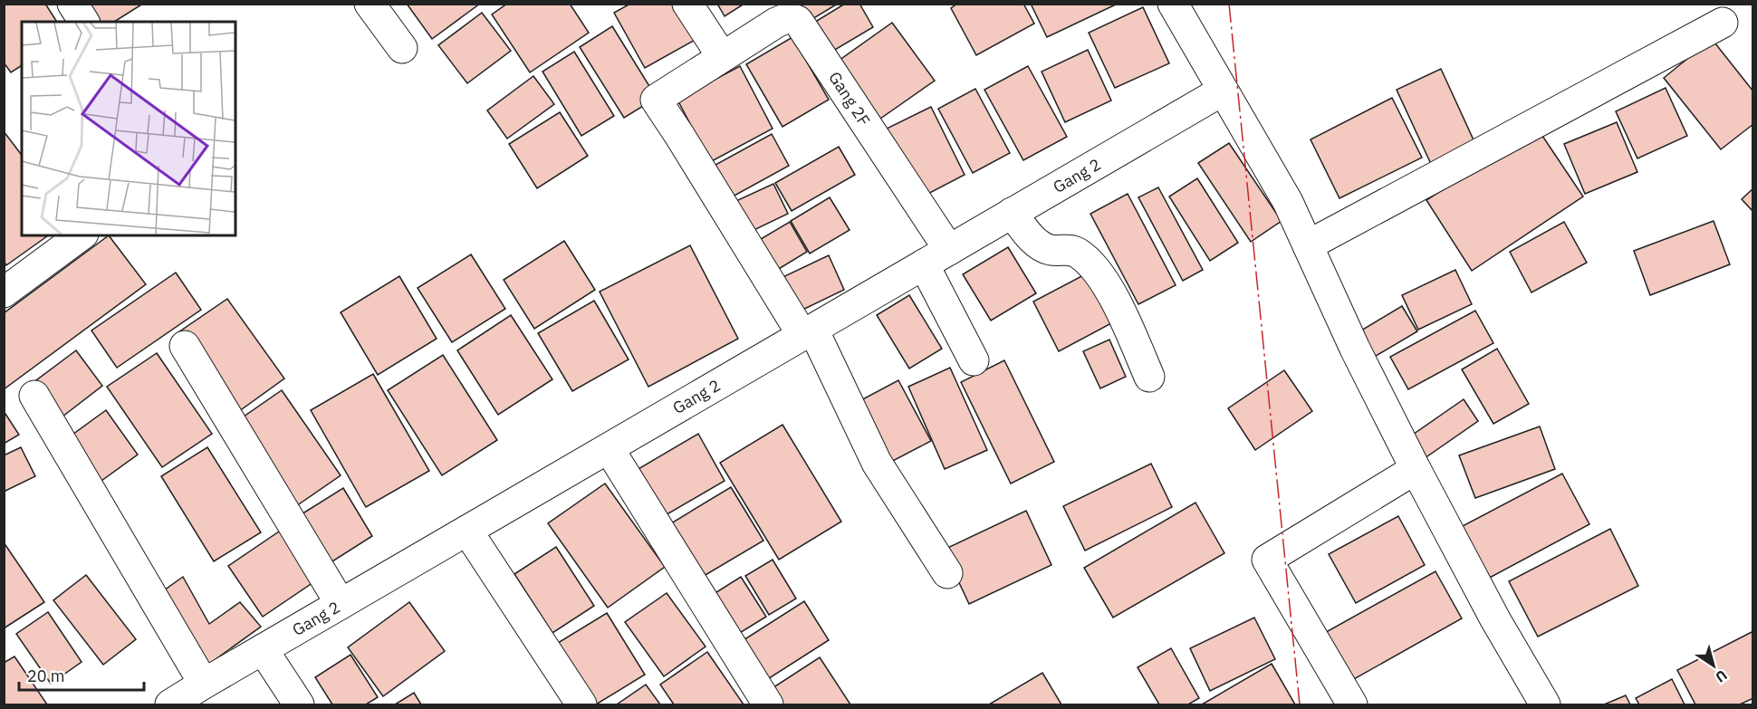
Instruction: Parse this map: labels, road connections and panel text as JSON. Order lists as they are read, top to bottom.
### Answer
{
  "streets": {
    "street": ["Gang 2F", "Gang 2"]
  },
  "crossings": [
    ["Gang 2F", "Gang 2"]
  ],
  "scale_bar": "20 m",
  "north": "bottom right"
}
